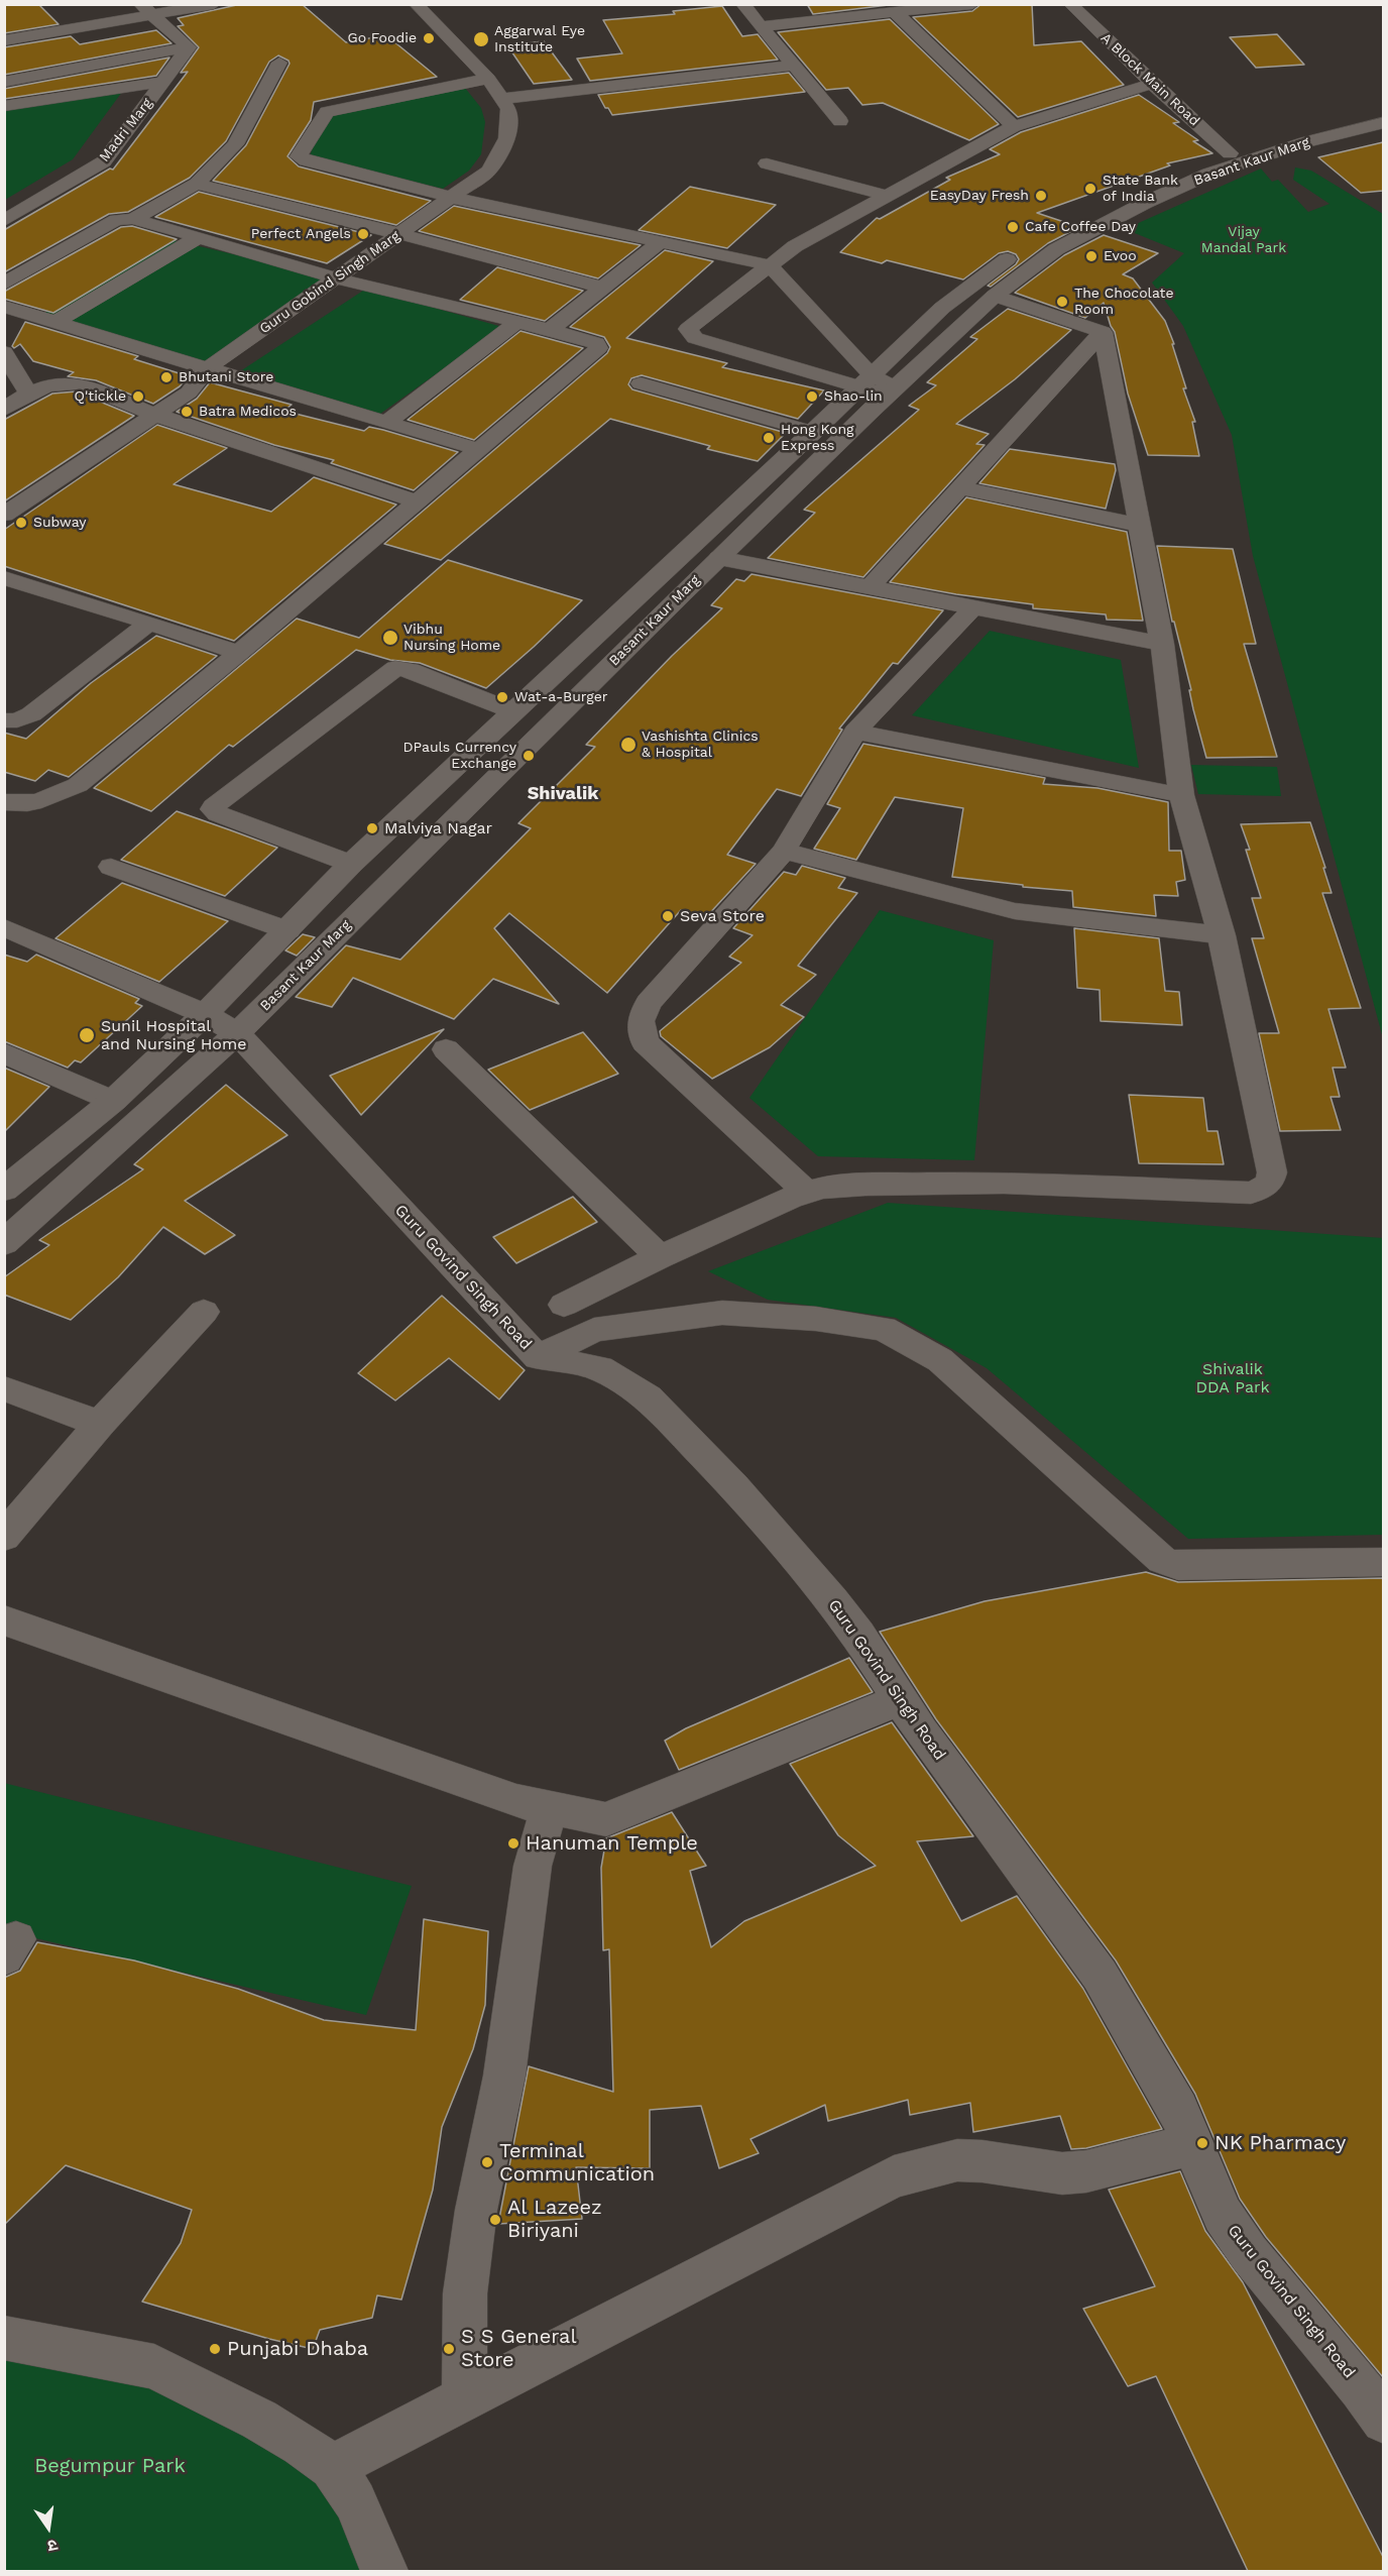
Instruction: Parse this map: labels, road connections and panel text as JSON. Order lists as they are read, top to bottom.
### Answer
{
  "streets": {
    "main road": ["Basant Kaur Marg"],
    "street": [
      "A Block Main Road",
      "Madri Marg",
      "Guru Gobind Singh Marg",
      "Guru Govind Singh Road"
    ]
  },
  "crossings": [
    ["A Block Main Road", "Basant Kaur Marg"],
    ["Basant Kaur Marg", "Guru Govind Singh Road"]
  ],
  "districts": ["Shivalik"],
  "parks": ["Vijay Mandal Park", "Shivalik DDA Park", "Begumpur Park"],
  "places": [
    "Go Foodie",
    "Aggarwal Eye Institute",
    "State Bank of India",
    "EasyDay Fresh",
    "Cafe Coffee Day",
    "Perfect Angels",
    "Evoo",
    "The Chocolate Room",
    "Bhutani Store",
    "Q'tickle",
    "Shao-lin",
    "Batra Medicos",
    "Hong Kong Express",
    "Subway",
    "Vibhu Nursing Home",
    "Wat-a-Burger",
    "Vashishta Clinics & Hospital",
    "DPauls Currency Exchange",
    "Malviya Nagar",
    "Seva Store",
    "Sunil Hospital and Nursing Home",
    "Hanuman Temple",
    "NK Pharmacy",
    "Terminal Communication",
    "Al Lazeez Biriyani",
    "Punjabi Dhaba",
    "S S General Store"
  ],
  "north": "bottom"
}
